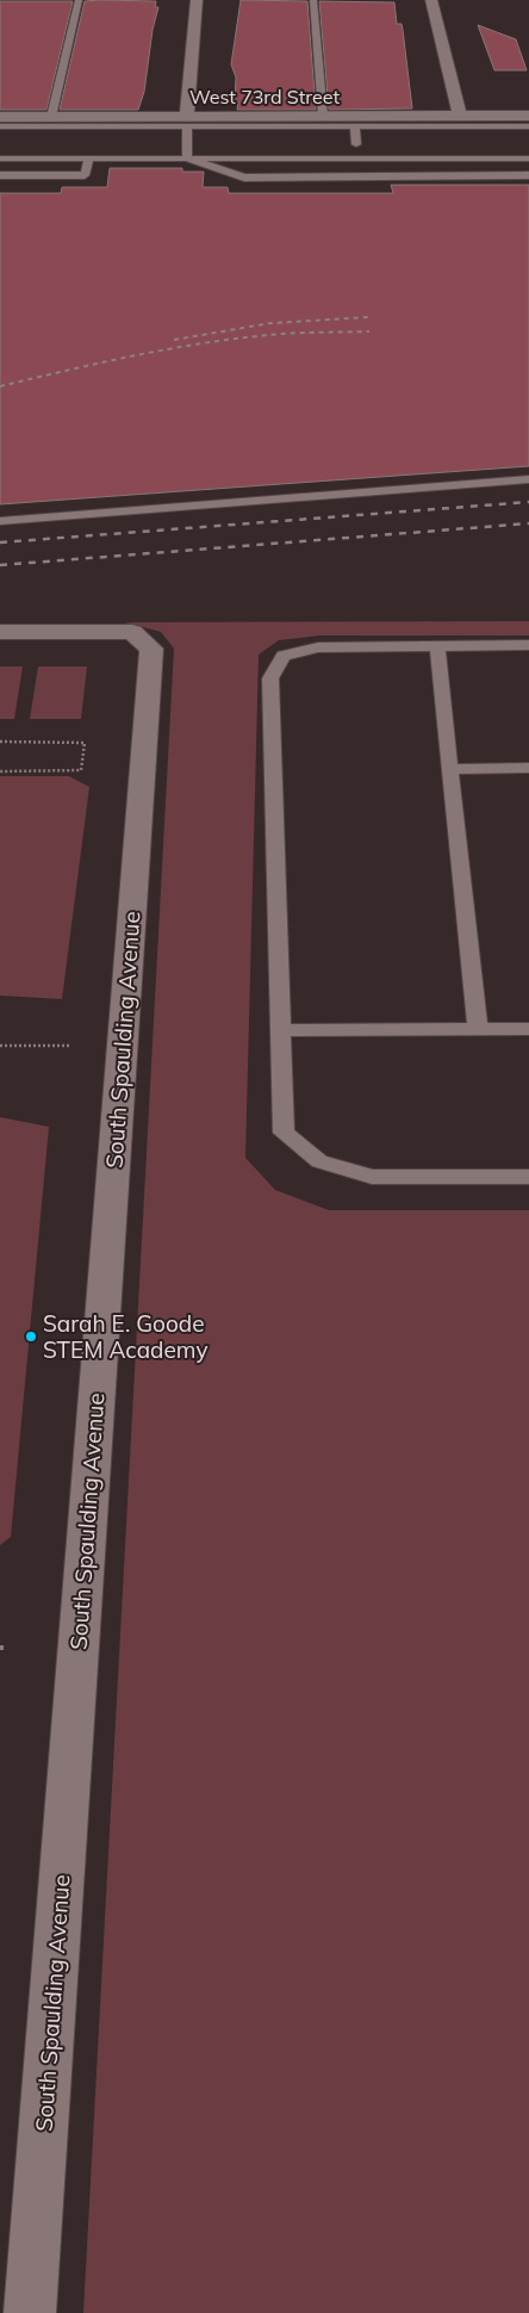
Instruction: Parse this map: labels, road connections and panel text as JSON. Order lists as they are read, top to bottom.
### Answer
{
  "streets": {
    "street": ["West 73rd Street", "South Spaulding Avenue"]
  },
  "places": ["Sarah E. Goode STEM Academy"]
}
